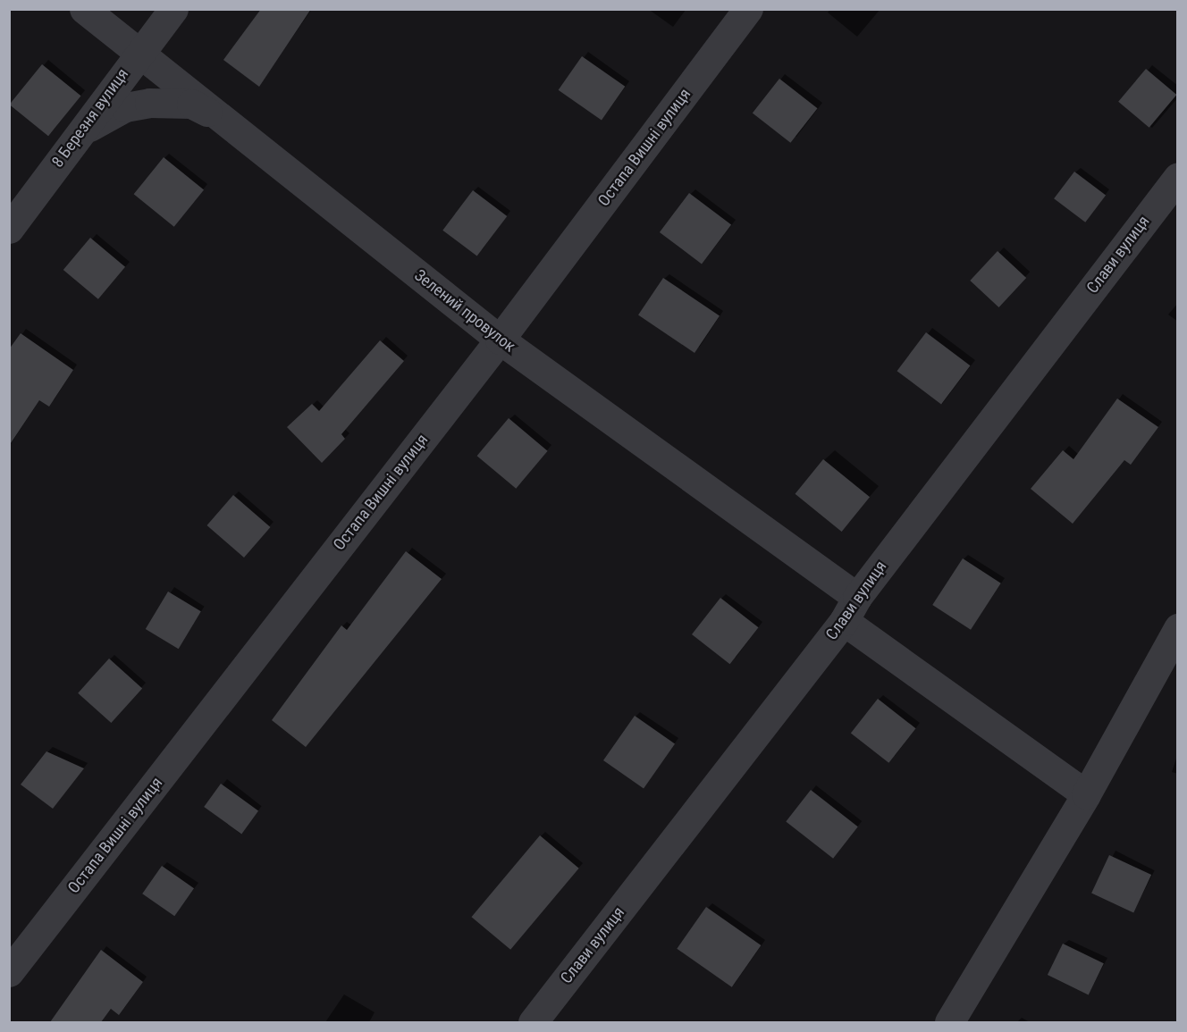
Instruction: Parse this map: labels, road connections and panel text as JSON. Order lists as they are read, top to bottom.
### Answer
{
  "streets": {
    "street": [
      "8 Березня вулиця",
      "Остапа Вишні вулиця",
      "Слави вулиця",
      "Зелений провулок"
    ]
  },
  "crossings": [
    ["8 Березня вулиця", "Зелений провулок"],
    ["Остапа Вишні вулиця", "Зелений провулок"],
    ["Слави вулиця", "Зелений провулок"]
  ]
}
